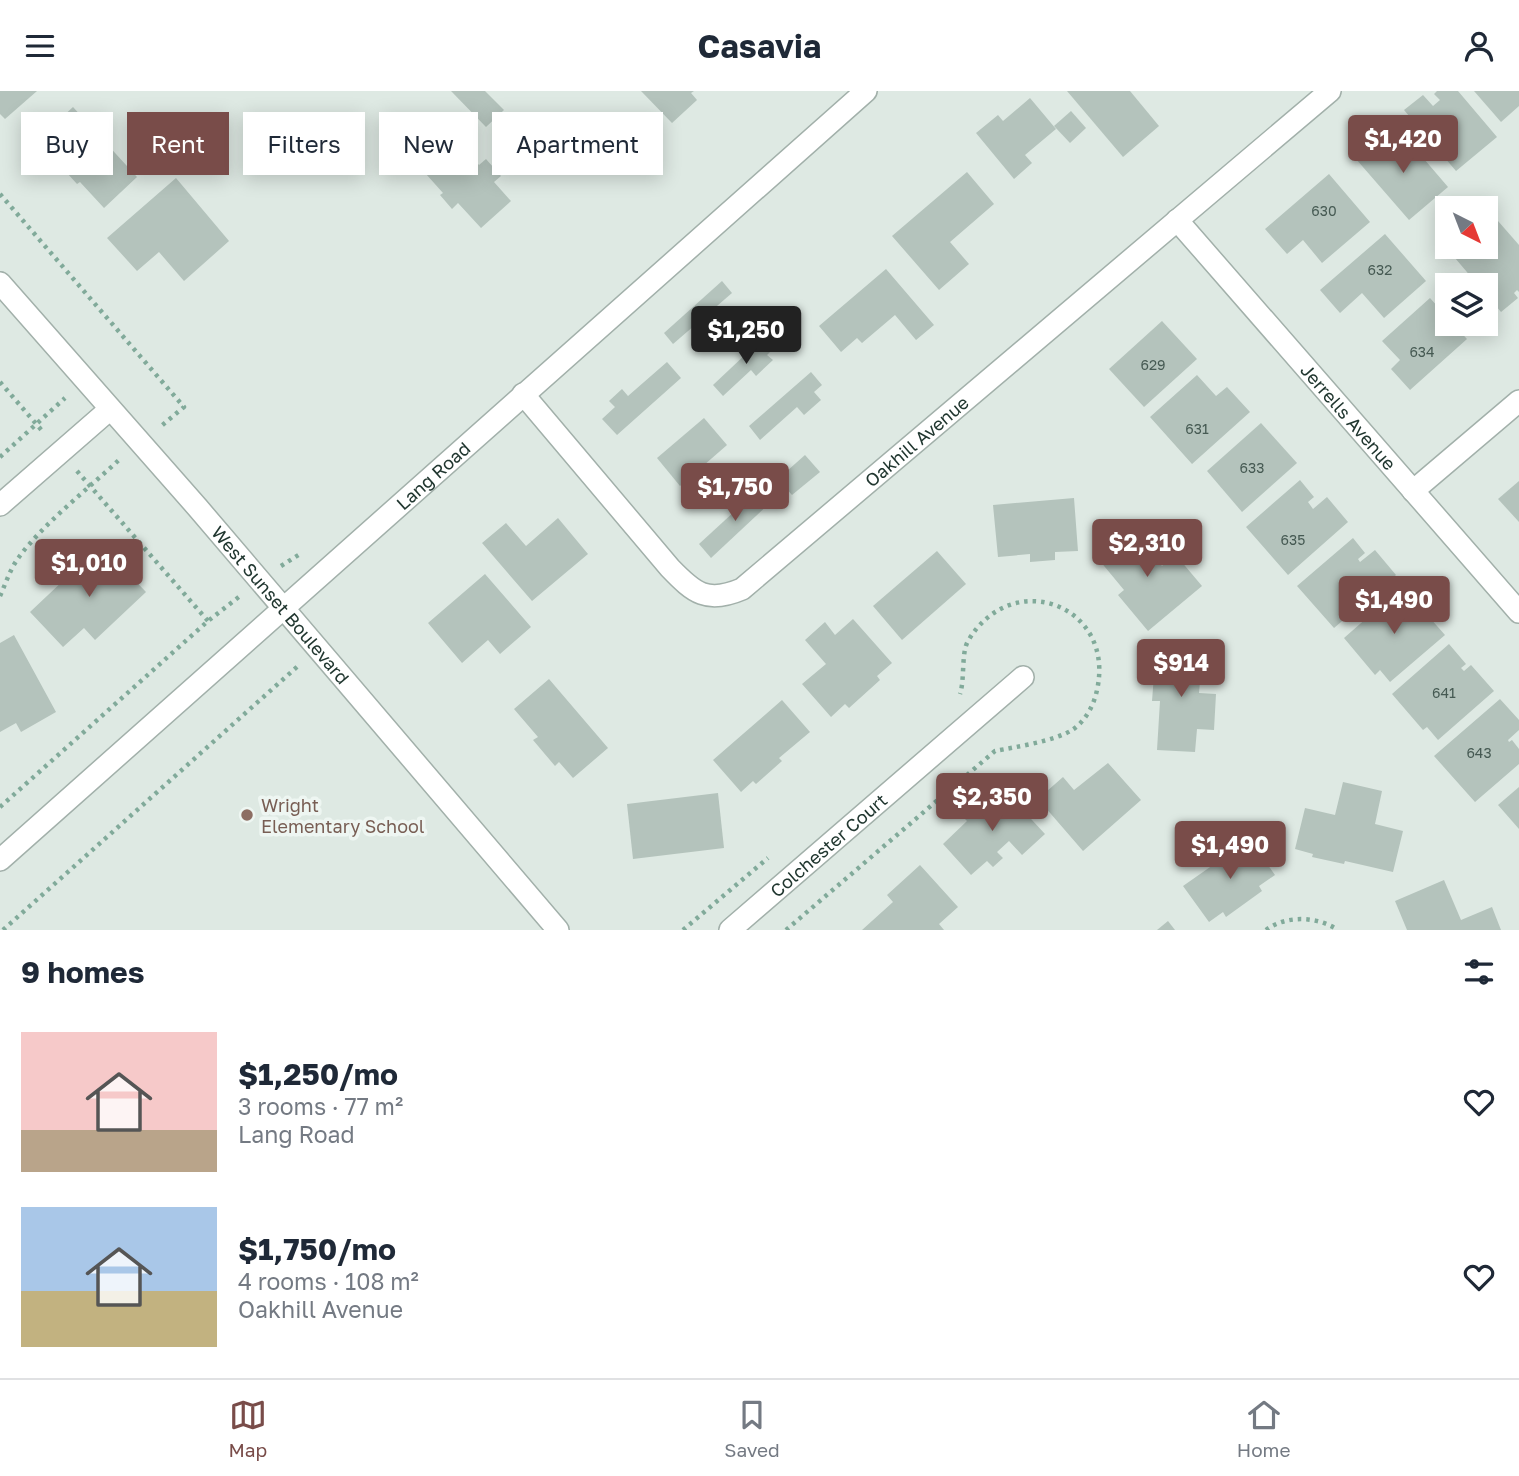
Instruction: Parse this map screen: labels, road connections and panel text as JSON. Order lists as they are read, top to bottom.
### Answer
{
  "streets": {
    "street": [
      "Jerrells Avenue",
      "Oakhill Avenue",
      "Lang Road",
      "West Sunset Boulevard",
      "Colchester Court"
    ]
  },
  "crossings": [
    ["Jerrells Avenue", "Oakhill Avenue"],
    ["Oakhill Avenue", "Lang Road"],
    ["Lang Road", "West Sunset Boulevard"]
  ],
  "places": ["Wright Elementary School"],
  "house_numbers": [
    "630",
    "632",
    "634",
    "629",
    "631",
    "633",
    "635",
    "641",
    "643"
  ],
  "north": "bottom right",
  "page": {
    "header": "Casavia",
    "chip": [
      "Buy",
      "Rent",
      "Filters",
      "New",
      "Apartment"
    ],
    "price": [
      "$1,420",
      "$1,250",
      "$1,750",
      "$2,310",
      "$1,010",
      "$1,490",
      "$914",
      "$2,350",
      "$1,490"
    ],
    "heading": "9 homes",
    "list": [
      {
        "name": "$1,250/mo",
        "note": "3 rooms · 77 m² · Lang Road"
      },
      {
        "name": "$1,750/mo",
        "note": "4 rooms · 108 m² · Oakhill Avenue"
      }
    ],
    "tabs": ["Map", "Saved", "Home"]
  }
}
